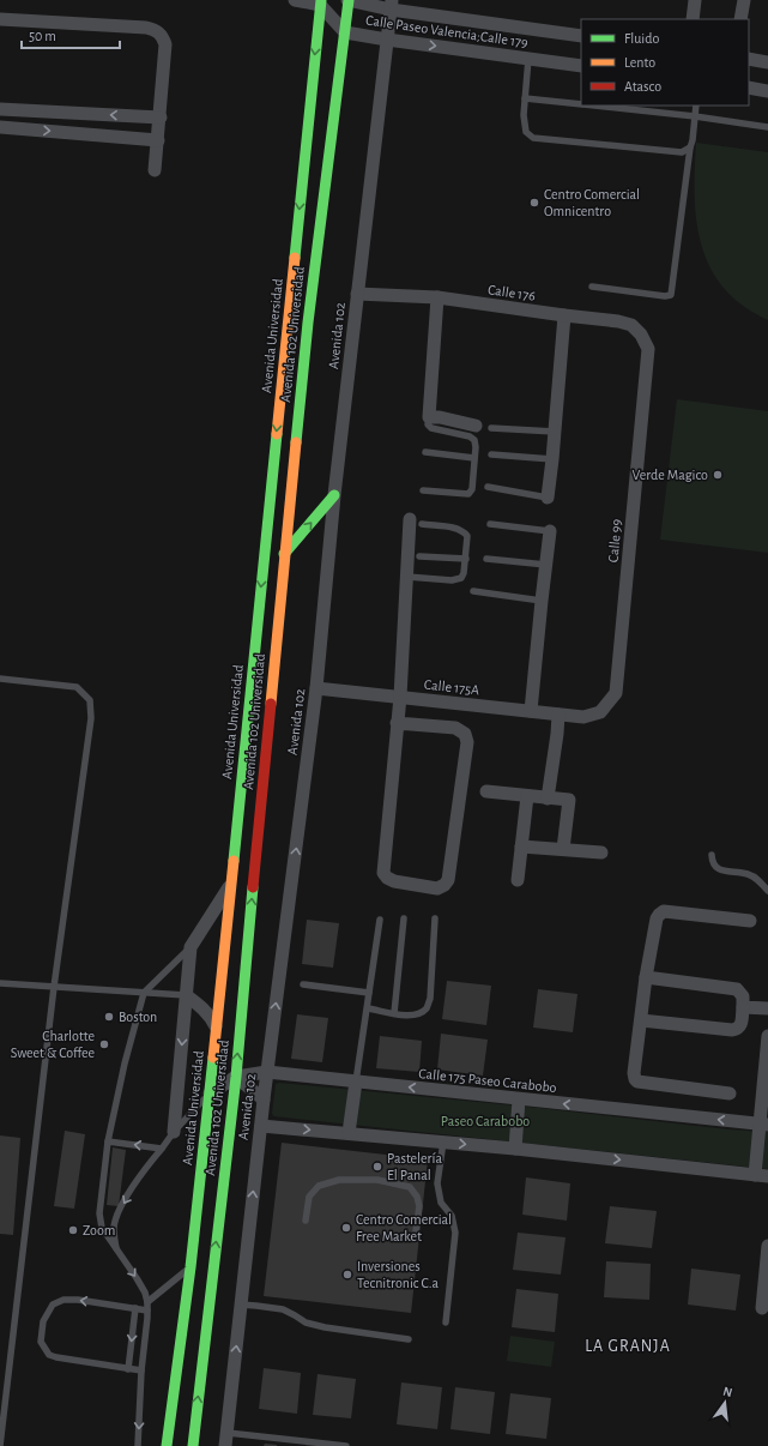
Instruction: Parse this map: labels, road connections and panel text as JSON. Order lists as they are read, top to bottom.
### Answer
{
  "streets": {
    "main road": ["Avenida 102 Universidad", "Avenida Universidad"],
    "street": [
      "Calle Paseo Valencia;Calle 179",
      "Calle 176",
      "Avenida 102",
      "Calle 99",
      "Calle 175A",
      "Calle 175 Paseo Carabobo"
    ]
  },
  "crossings": [
    ["Calle Paseo Valencia;Calle 179", "Avenida 102 Universidad"],
    ["Calle Paseo Valencia;Calle 179", "Avenida Universidad"],
    ["Calle Paseo Valencia;Calle 179", "Avenida 102"],
    ["Calle 176", "Avenida 102"],
    ["Calle 176", "Calle 99"],
    ["Avenida 102 Universidad", "Calle 175 Paseo Carabobo"],
    ["Avenida Universidad", "Calle 175 Paseo Carabobo"],
    ["Avenida 102", "Calle 175A"],
    ["Avenida 102", "Calle 175 Paseo Carabobo"],
    ["Calle 99", "Calle 175A"]
  ],
  "one_way": ["Avenida 102 Universidad", "Avenida Universidad"],
  "districts": ["LA GRANJA"],
  "parks": ["Paseo Carabobo"],
  "places": [
    "Centro Comercial Omnicentro",
    "Verde Magico",
    "Boston",
    "Charlotte Sweet & Coffee",
    "Pastelería El Panal",
    "Centro Comercial Free Market",
    "Zoom",
    "Inversiones Tecnitronic C.a"
  ],
  "legend": ["Fluido", "Lento", "Atasco"],
  "scale_bar": "50 m",
  "north": "top"
}
